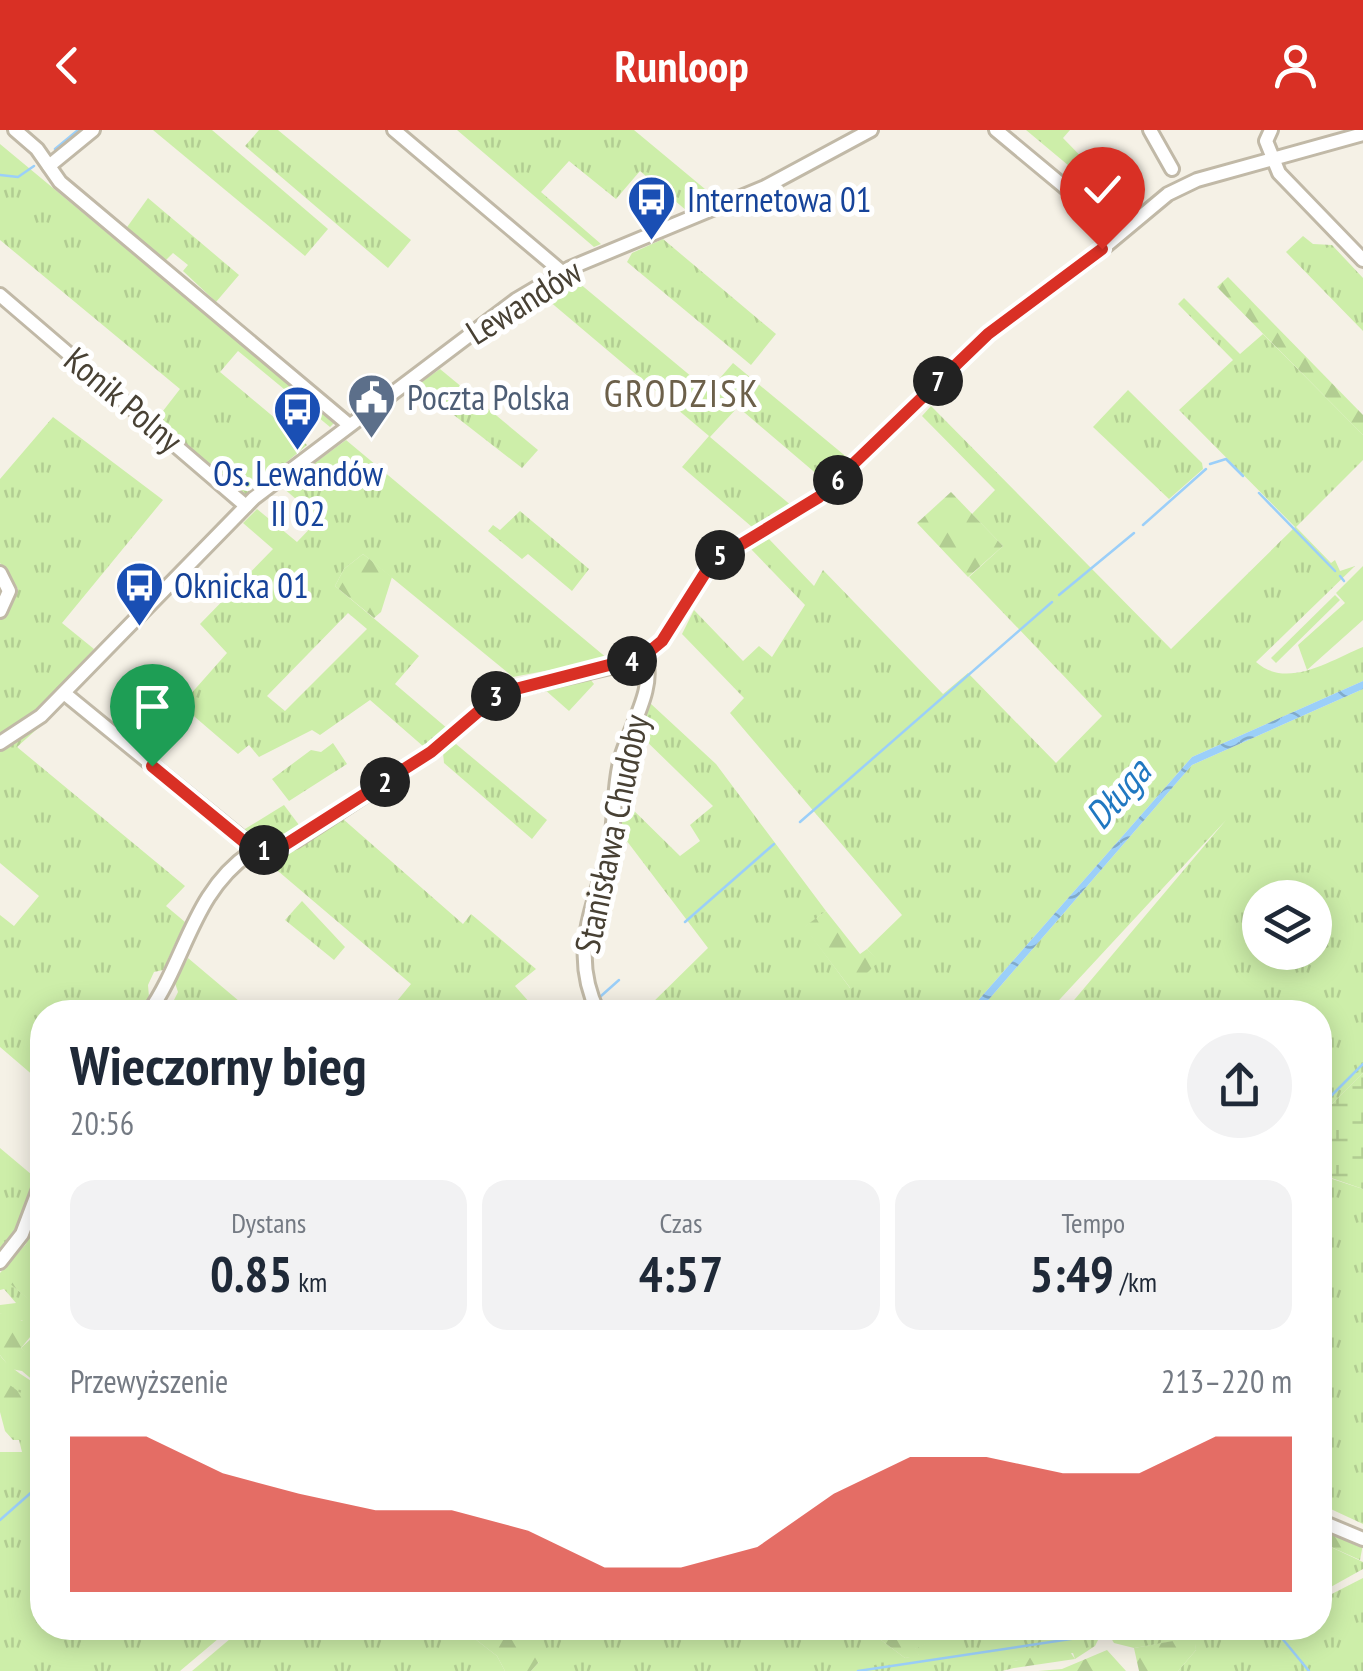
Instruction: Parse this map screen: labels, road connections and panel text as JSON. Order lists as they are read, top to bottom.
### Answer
{
  "streets": {
    "street": ["Lewandów", "Konik Polny", "Stanisława Chudoby"]
  },
  "crossings": [
    ["Lewandów", "Konik Polny"]
  ],
  "districts": ["GRODZISK"],
  "water": ["Długa"],
  "places": {
    "bus stop": ["Internetowa 01", "Os. Lewandów II 02", "Oknicka 01"],
    "public building": ["Poczta Polska"]
  },
  "page": {
    "header": "Runloop",
    "pins": [
      "7",
      "6",
      "5",
      "4",
      "3",
      "2",
      "1"
    ],
    "heading": ["Wieczorny bieg", "20:56"],
    "stats": [
      ["Dystans", "0.85 km"],
      ["Czas", "4:57"],
      ["Tempo", "5:49 /km"]
    ],
    "chart": ["Przewyższenie", "213–220 m"]
  }
}
